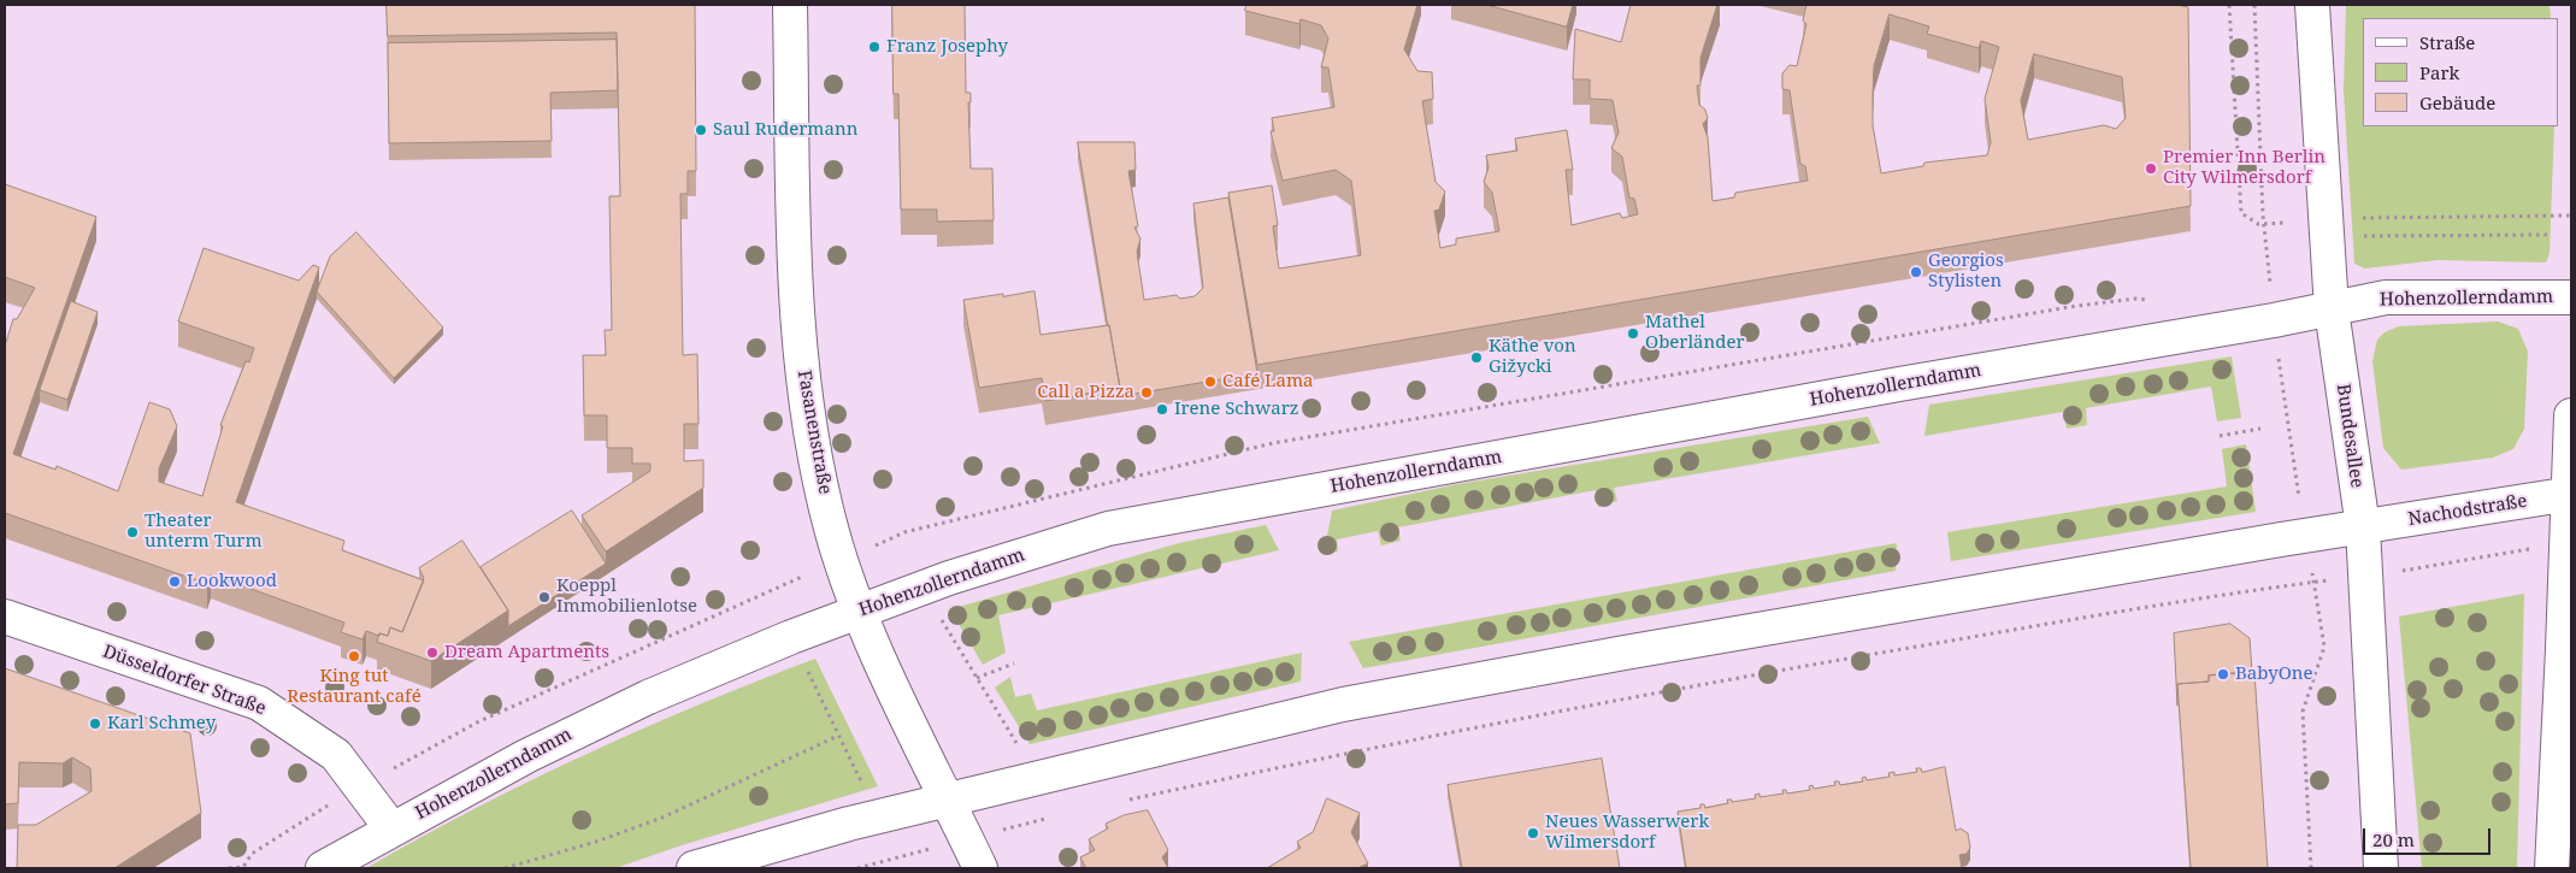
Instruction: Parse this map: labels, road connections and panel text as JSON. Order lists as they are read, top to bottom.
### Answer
{
  "streets": {
    "main road": [
      "Hohenzollerndamm",
      "Fasanenstraße",
      "Bundesallee",
      "Nachodstraße",
      "Düsseldorfer Straße"
    ]
  },
  "crossings": [
    ["Hohenzollerndamm", "Fasanenstraße"],
    ["Hohenzollerndamm", "Bundesallee"],
    ["Hohenzollerndamm", "Düsseldorfer Straße"],
    ["Bundesallee", "Nachodstraße"]
  ],
  "places": [
    "Franz Josephy",
    "Saul Rudermann",
    "Premier Inn Berlin City Wilmersdorf",
    "Georgios Stylisten",
    "Mathel Oberländer",
    "Käthe von Gižycki",
    "Café Lama",
    "Call a Pizza",
    "Irene Schwarz",
    "Theater unterm Turm",
    "Lookwood",
    "Koeppl Immobilienlotse",
    "Dream Apartments",
    "King tut Restaurant café",
    "BabyOne",
    "Karl Schmey",
    "Neues Wasserwerk Wilmersdorf"
  ],
  "legend": ["Straße", "Park", "Gebäude"],
  "scale_bar": "20 m"
}
